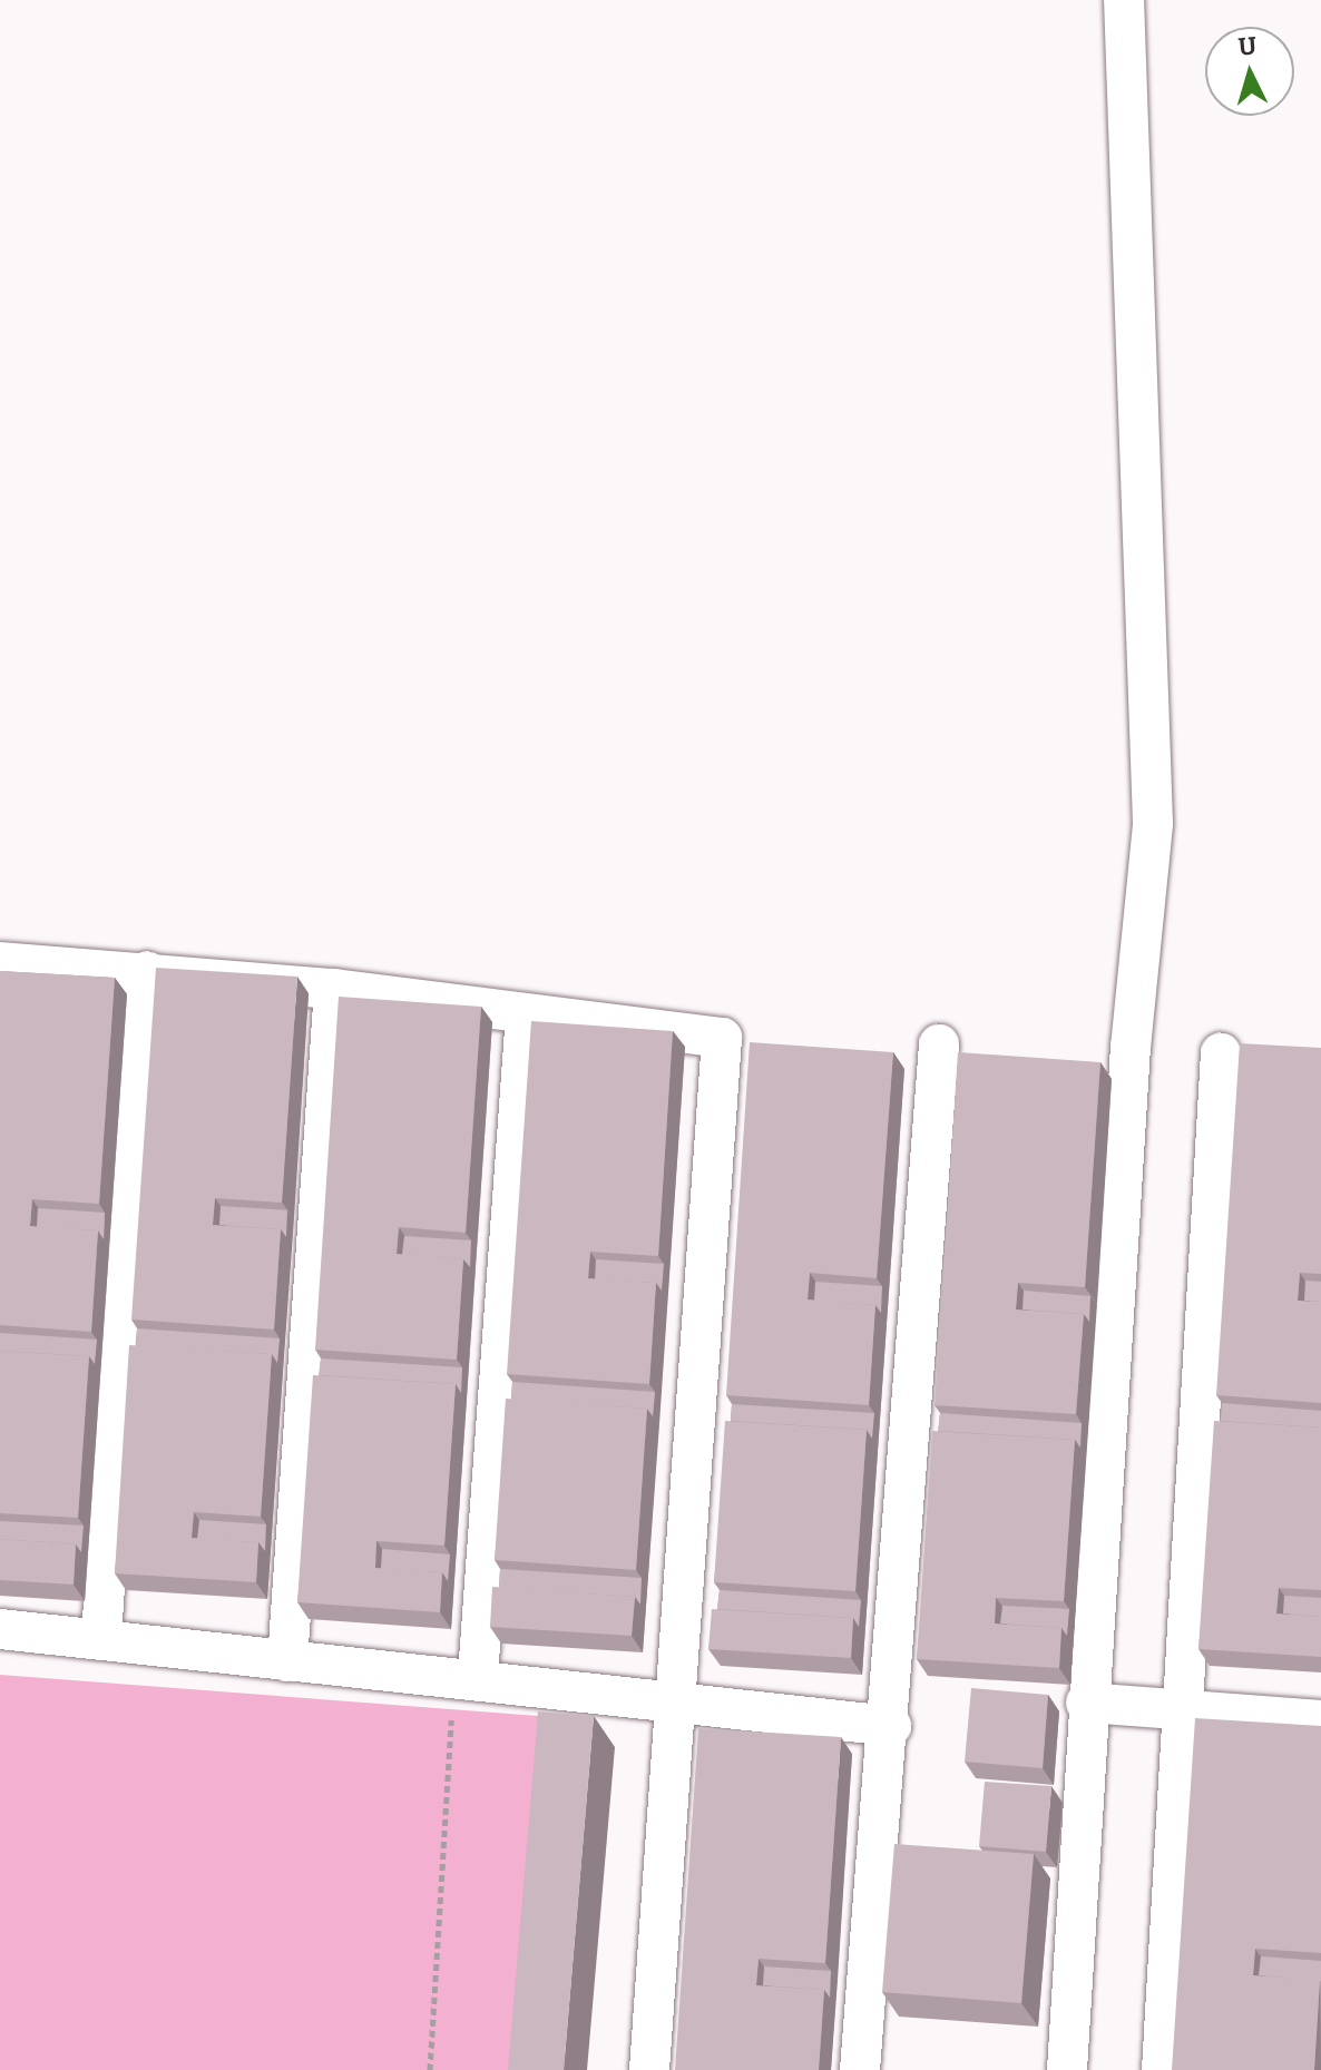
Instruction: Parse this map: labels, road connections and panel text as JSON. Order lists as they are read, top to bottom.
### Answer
{
  "north": "top"
}
